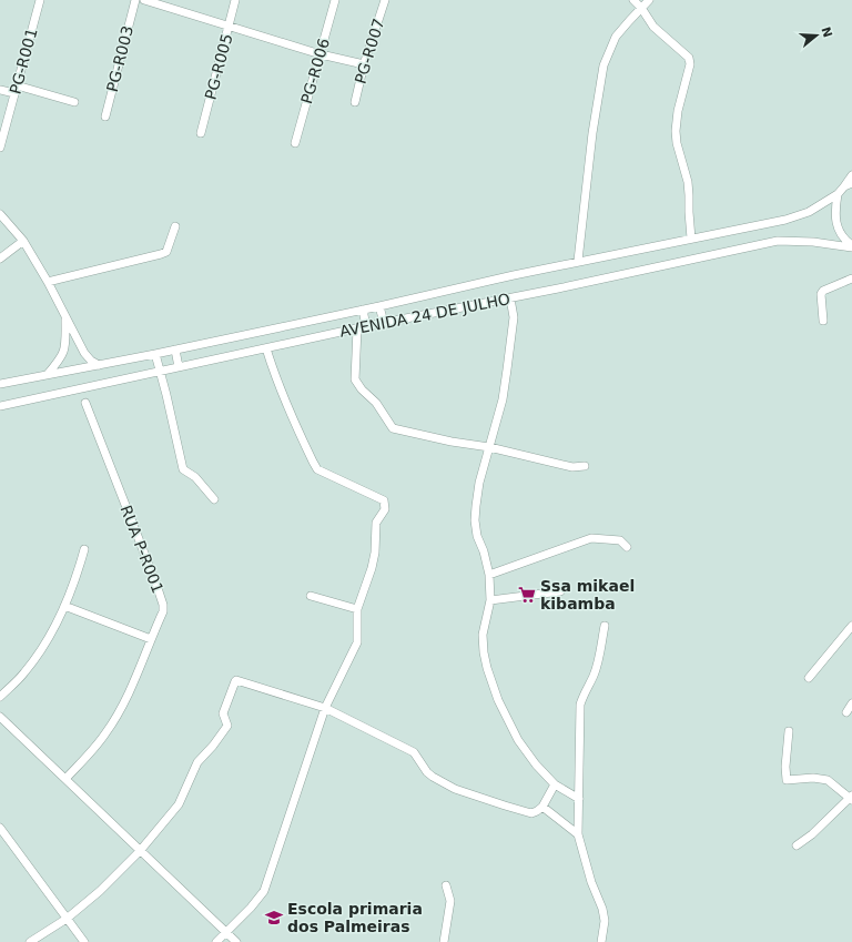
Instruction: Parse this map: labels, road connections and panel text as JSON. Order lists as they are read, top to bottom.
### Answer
{
  "streets": {
    "street": [
      "PG-R007",
      "PG-R003",
      "PG-R001",
      "PG-R005",
      "PG-R006",
      "AVENIDA 24 DE JULHO",
      "RUA P-R001"
    ]
  },
  "places": {
    "supermarket": ["Ssa mikael kibamba"],
    "school or university": ["Escola primaria dos Palmeiras"]
  },
  "north": "right"
}
